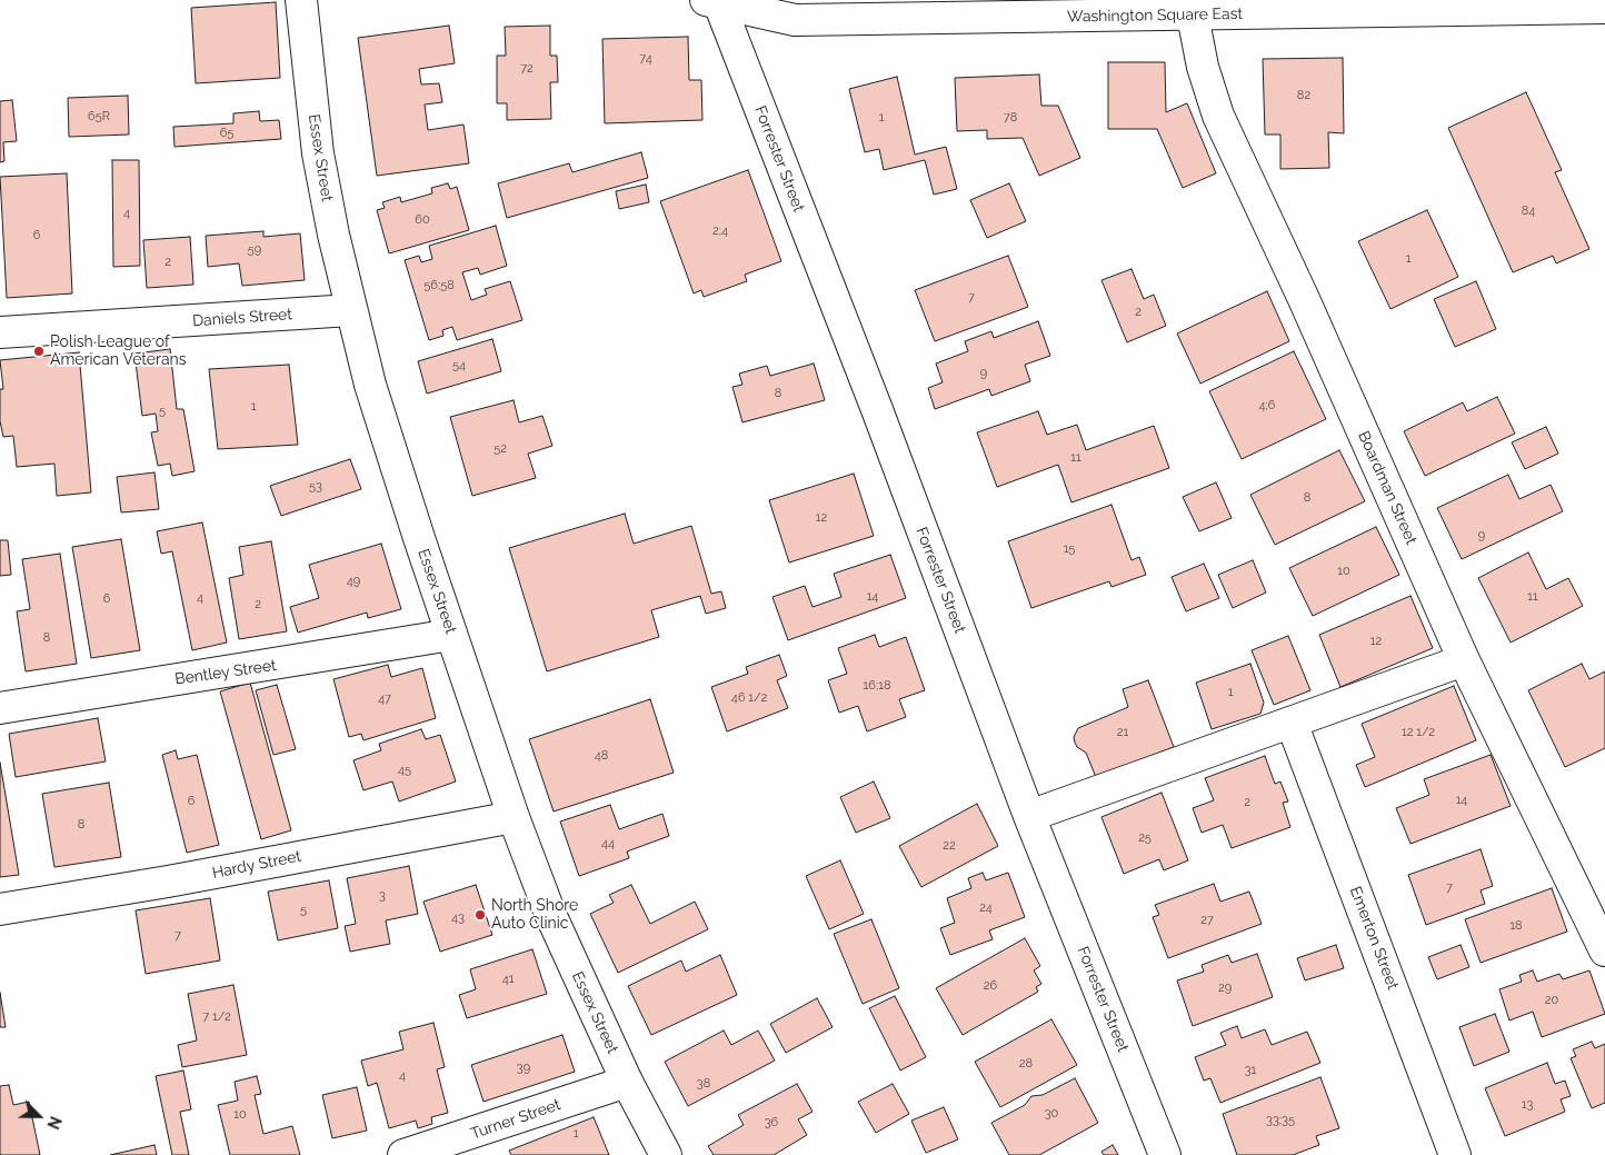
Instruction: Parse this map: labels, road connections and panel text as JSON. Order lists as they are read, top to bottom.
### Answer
{
  "streets": {
    "street": [
      "Washington Square East",
      "Essex Street",
      "Forrester Street",
      "Daniels Street",
      "Boardman Street",
      "Bentley Street",
      "Hardy Street",
      "Emerton Street",
      "Turner Street"
    ]
  },
  "crossings": [
    ["Washington Square East", "Forrester Street"],
    ["Washington Square East", "Boardman Street"],
    ["Essex Street", "Daniels Street"],
    ["Essex Street", "Bentley Street"],
    ["Essex Street", "Hardy Street"],
    ["Essex Street", "Turner Street"]
  ],
  "places": ["Polish League of American Veterans", "North Shore Auto Clinic"],
  "house_numbers": [
    "74",
    "72",
    "82",
    "65R",
    "1",
    "78",
    "65",
    "84",
    "4",
    "60",
    "2;4",
    "6",
    "59",
    "1",
    "2",
    "56;58",
    "7",
    "2",
    "54",
    "9",
    "8",
    "4;6",
    "1",
    "5",
    "52",
    "11",
    "53",
    "8",
    "12",
    "9",
    "15",
    "10",
    "49",
    "14",
    "11",
    "4",
    "6",
    "2",
    "8",
    "12",
    "16;18",
    "1",
    "46 1/2",
    "47",
    "21",
    "12 1/2",
    "48",
    "45",
    "14",
    "6",
    "2",
    "8",
    "25",
    "44",
    "22",
    "7",
    "3",
    "24",
    "5",
    "43",
    "27",
    "18",
    "7",
    "41",
    "26",
    "29",
    "20",
    "7 1/2",
    "28",
    "39",
    "31",
    "4",
    "38",
    "13",
    "30",
    "10",
    "33;35",
    "36",
    "1"
  ],
  "north": "bottom right"
}
